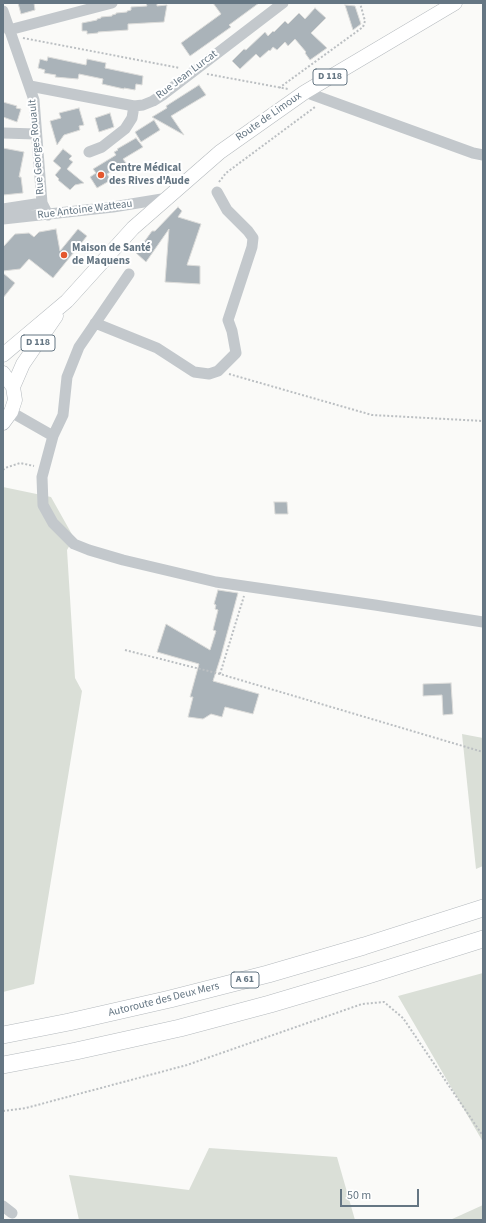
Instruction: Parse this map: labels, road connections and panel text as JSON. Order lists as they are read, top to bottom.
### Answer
{
  "streets": {
    "highway": ["A 61", "Autoroute des Deux Mers"],
    "main road": ["D 118", "Route de Limoux"],
    "street": ["Rue Jean Lurcat", "Rue Georges Rouault", "Rue Antoine Watteau"]
  },
  "crossings": [
    ["Rue Jean Lurcat", "Rue Georges Rouault"],
    ["D 118", "Route de Limoux"],
    ["D 118", "Rue Antoine Watteau"],
    ["Route de Limoux", "Rue Antoine Watteau"],
    ["Rue Georges Rouault", "Rue Antoine Watteau"]
  ],
  "places": ["Centre Médical des Rives d'Aude", "Maison de Santé de Maquens"],
  "scale_bar": "50 m"
}
